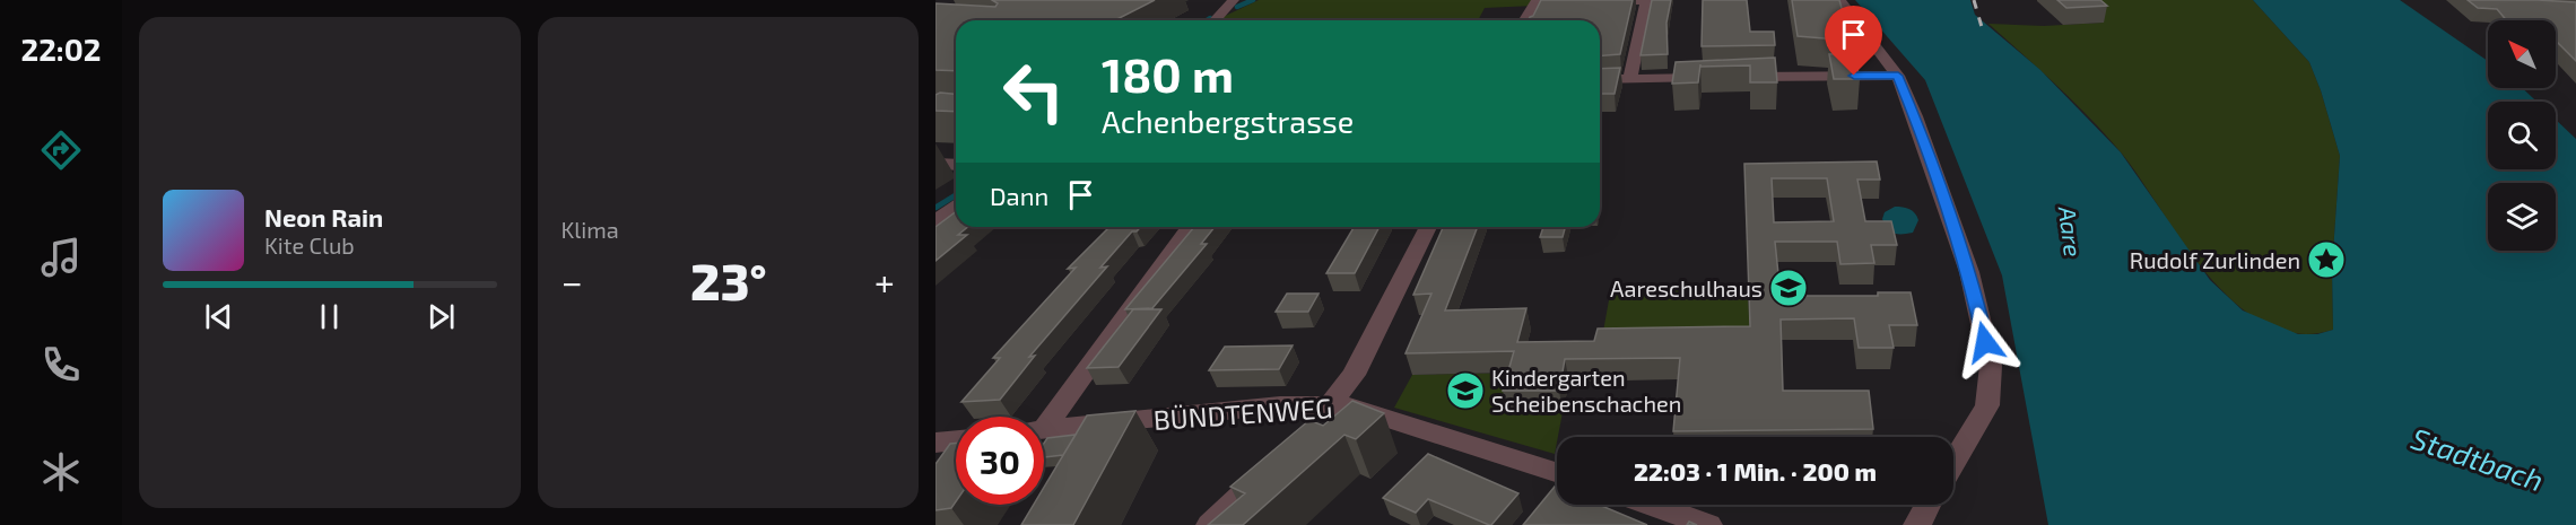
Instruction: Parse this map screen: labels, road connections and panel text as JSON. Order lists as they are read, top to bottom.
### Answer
{
  "streets": {
    "street": ["BÜNDTENWEG"]
  },
  "water": ["Aare", "Stadtbach"],
  "places": {
    "place": ["Rudolf Zurlinden"],
    "school or university": ["Aareschulhaus", "Kindergarten Scheibenschachen"]
  },
  "north": "top left",
  "page": {
    "tabs": "22:02",
    "tile": "Klima",
    "turn": ["180 m", "Achenbergstrasse"],
    "then": "Dann",
    "song": ["Neon Rain", "Kite Club"],
    "heat": ["−", "23°", "+"],
    "limit": "30",
    "trip": "22:03 · 1 Min. · 200 m"
  }
}
